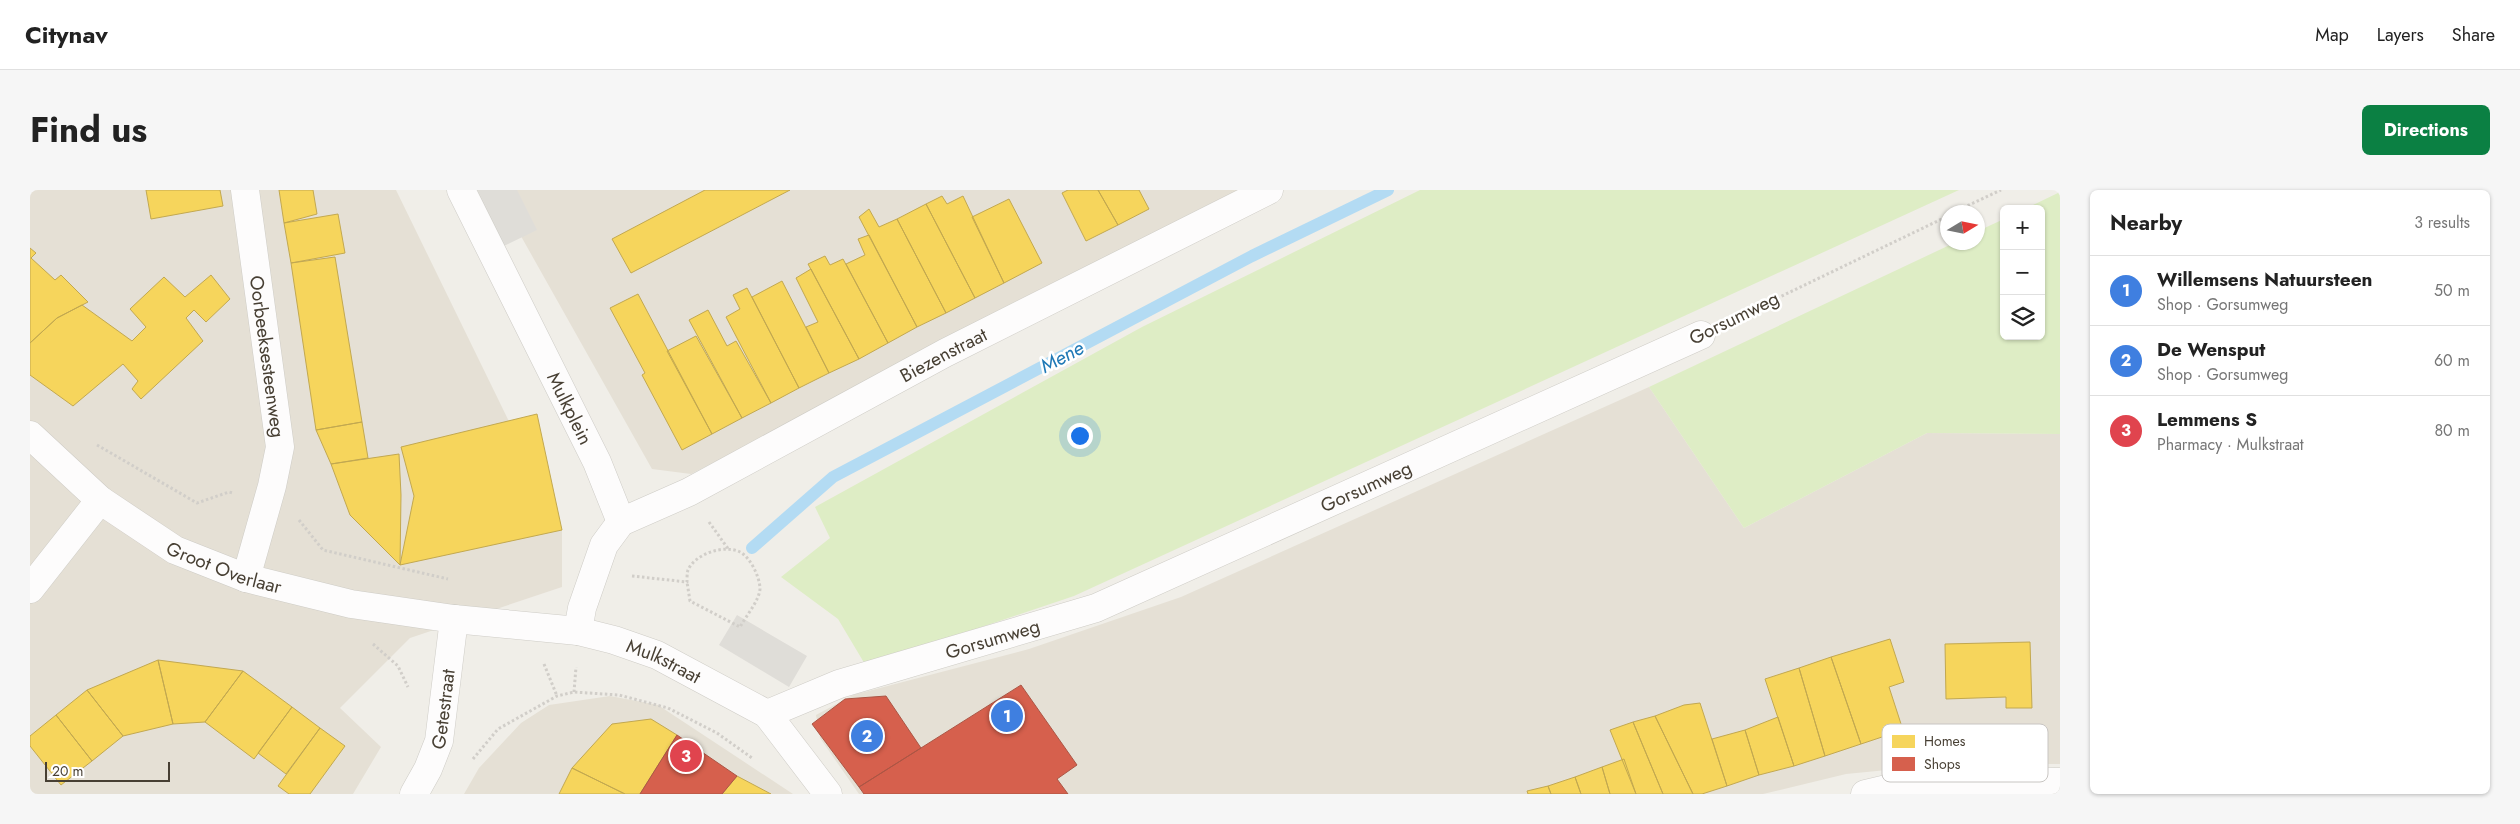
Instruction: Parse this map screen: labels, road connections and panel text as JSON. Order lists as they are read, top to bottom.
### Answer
{
  "streets": {
    "street": [
      "Gorsumweg",
      "Biezenstraat",
      "Oorbeeksesteenweg",
      "Mulkplein",
      "Groot Overlaar",
      "Mulkstraat",
      "Getestraat"
    ]
  },
  "crossings": [
    ["Gorsumweg", "Mulkstraat"],
    ["Biezenstraat", "Mulkplein"],
    ["Oorbeeksesteenweg", "Groot Overlaar"],
    ["Groot Overlaar", "Mulkstraat"],
    ["Groot Overlaar", "Getestraat"],
    ["Mulkstraat", "Getestraat"]
  ],
  "water": ["Mene"],
  "legend": ["Homes", "Shops"],
  "scale_bar": "20 m",
  "north": "right",
  "page": {
    "header": "Citynav",
    "nav": ["Map", "Layers", "Share"],
    "title": "Find us",
    "buttons": "Directions",
    "heading": ["Nearby", "3 results"],
    "map_buttons": ["+", "−"],
    "list": [
      {
        "mark": "1",
        "name": "Willemsens Natuursteen",
        "note": "Shop · Gorsumweg",
        "value": "50 m"
      },
      {
        "mark": "2",
        "name": "De Wensput",
        "note": "Shop · Gorsumweg",
        "value": "60 m"
      },
      {
        "mark": "3",
        "name": "Lemmens S",
        "note": "Pharmacy · Mulkstraat",
        "value": "80 m"
      }
    ],
    "pins": ["1", "2", "3"],
    "scale": "20 m"
  }
}
